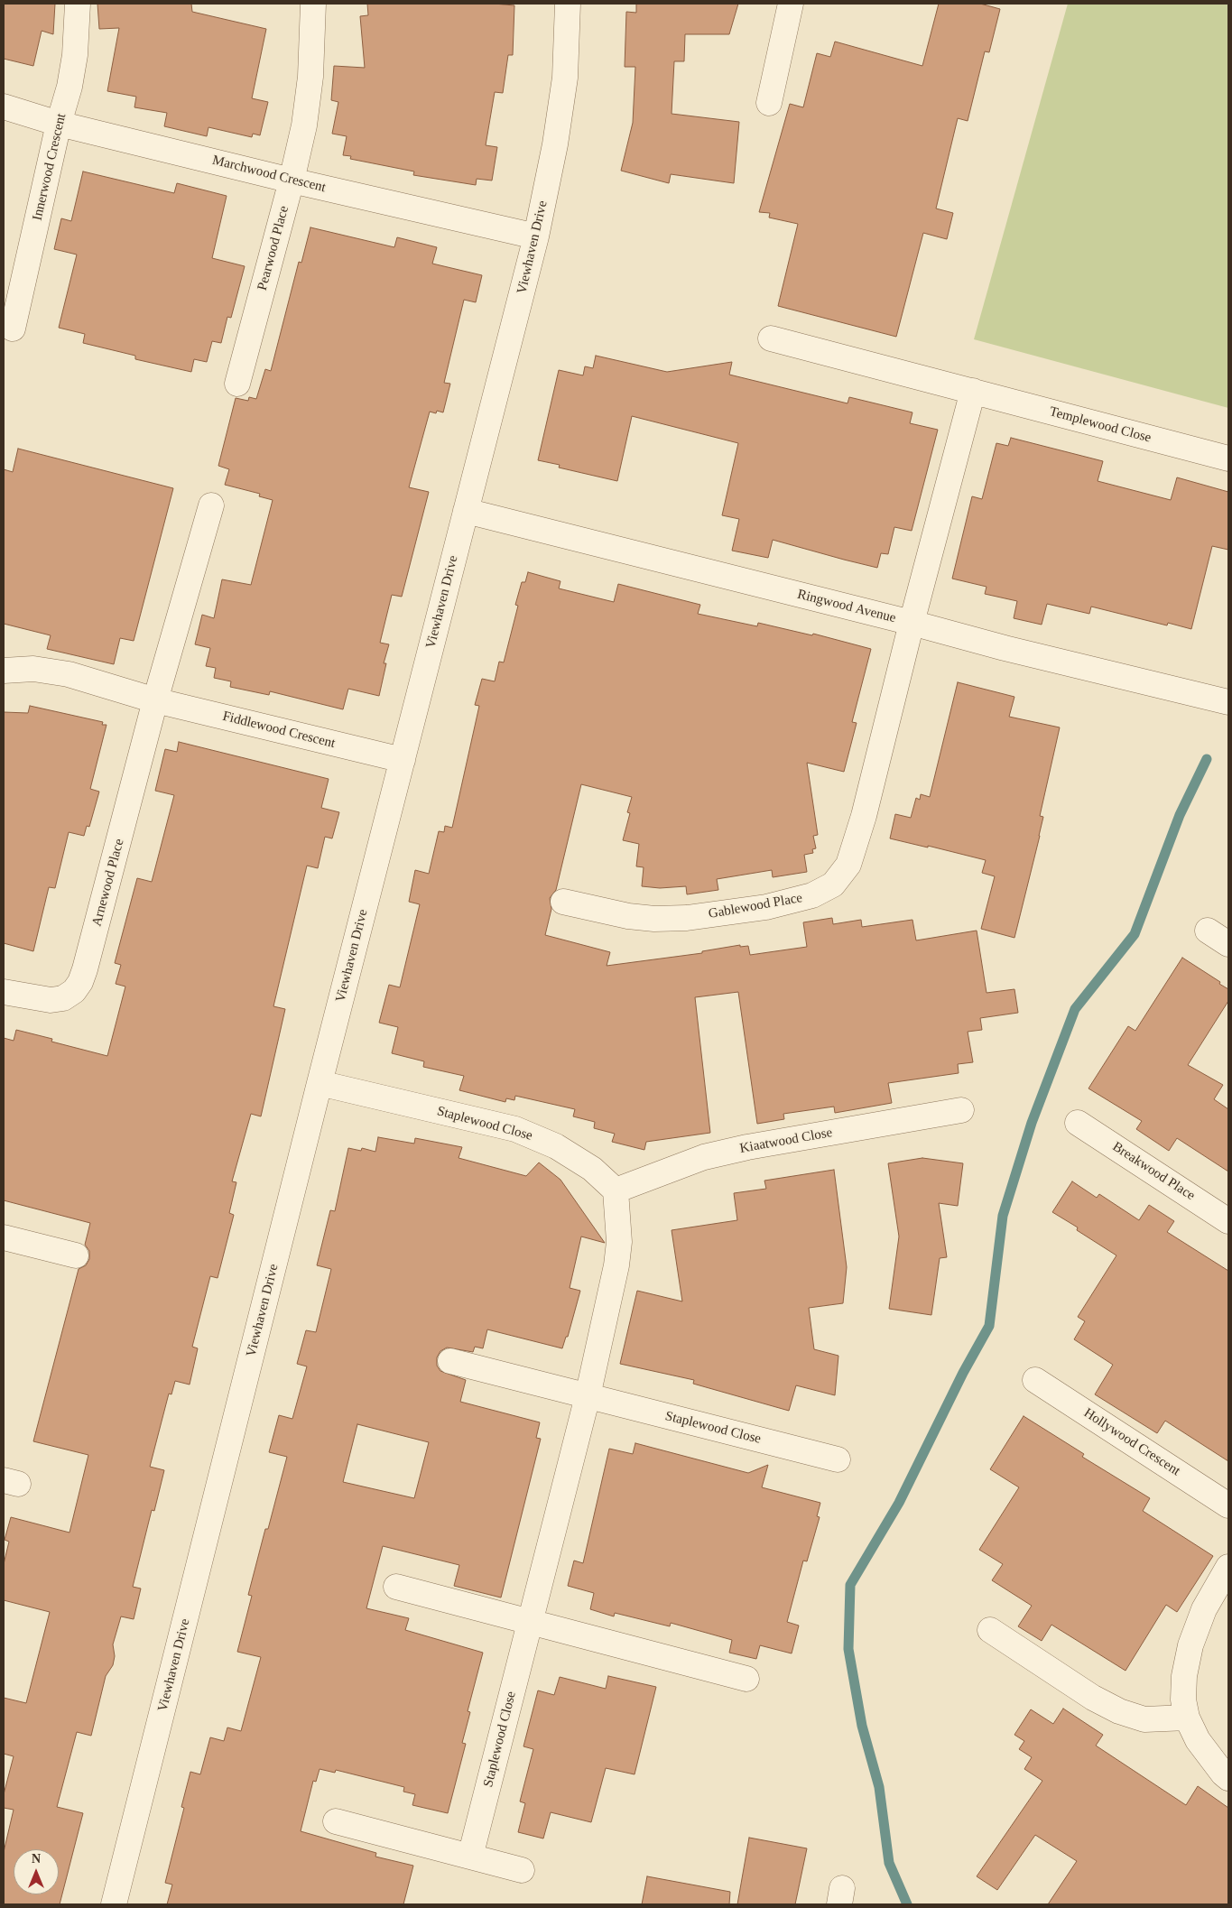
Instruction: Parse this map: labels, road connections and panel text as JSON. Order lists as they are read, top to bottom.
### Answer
{
  "streets": {
    "street": [
      "Innerwood Crescent",
      "Marchwood Crescent",
      "Viewhaven Drive",
      "Pearwood Place",
      "Templewood Close",
      "Ringwood Avenue",
      "Fiddlewood Crescent",
      "Arnewood Place",
      "Gablewood Place",
      "Staplewood Close",
      "Kiaatwood Close",
      "Breakwood Place",
      "Hollywood Crescent"
    ]
  },
  "crossings": [
    ["Innerwood Crescent", "Marchwood Crescent"],
    ["Marchwood Crescent", "Viewhaven Drive"],
    ["Marchwood Crescent", "Pearwood Place"],
    ["Viewhaven Drive", "Ringwood Avenue"],
    ["Viewhaven Drive", "Fiddlewood Crescent"],
    ["Viewhaven Drive", "Staplewood Close"],
    ["Ringwood Avenue", "Gablewood Place"],
    ["Fiddlewood Crescent", "Arnewood Place"],
    ["Staplewood Close", "Kiaatwood Close"]
  ],
  "north": "top"
}
